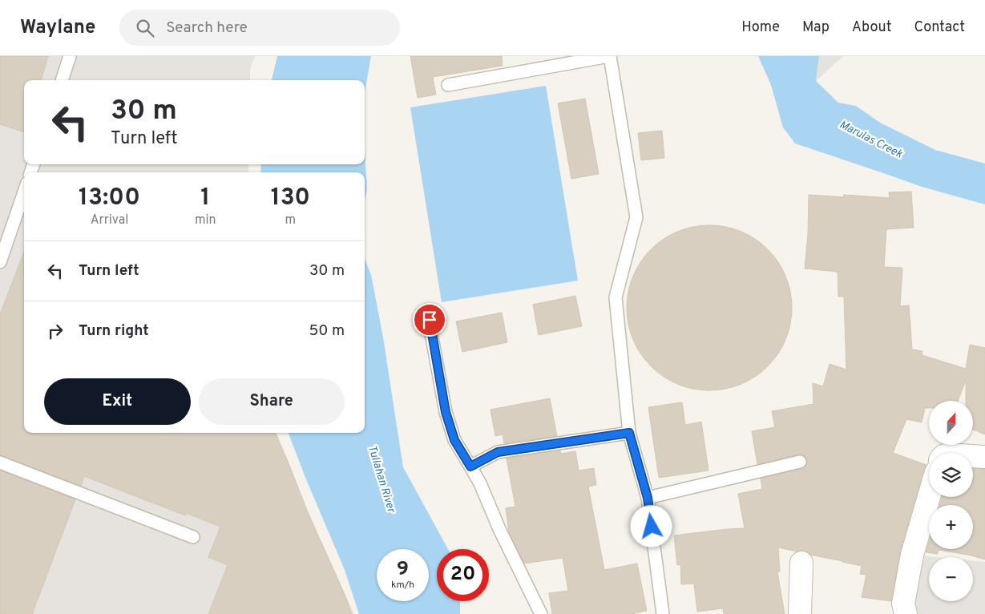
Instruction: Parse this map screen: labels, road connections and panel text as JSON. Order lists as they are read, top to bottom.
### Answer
{
  "water": ["Marulas Creek", "Tullahan River"],
  "north": "top",
  "page": {
    "header": "Waylane",
    "search": "Search here",
    "nav": [
      "Home",
      "Map",
      "About",
      "Contact"
    ],
    "turn": ["30 m", "Turn left"],
    "eta": [
      "13:00",
      "Arrival",
      "1",
      "min",
      "130",
      "m"
    ],
    "list": [
      {
        "name": "Turn left",
        "value": "30 m"
      },
      {
        "name": "Turn right",
        "value": "50 m"
      }
    ],
    "buttons": ["Exit", "Share"],
    "map_buttons": ["+", "−"],
    "speed": "9 km/h",
    "limit": "20"
  }
}
